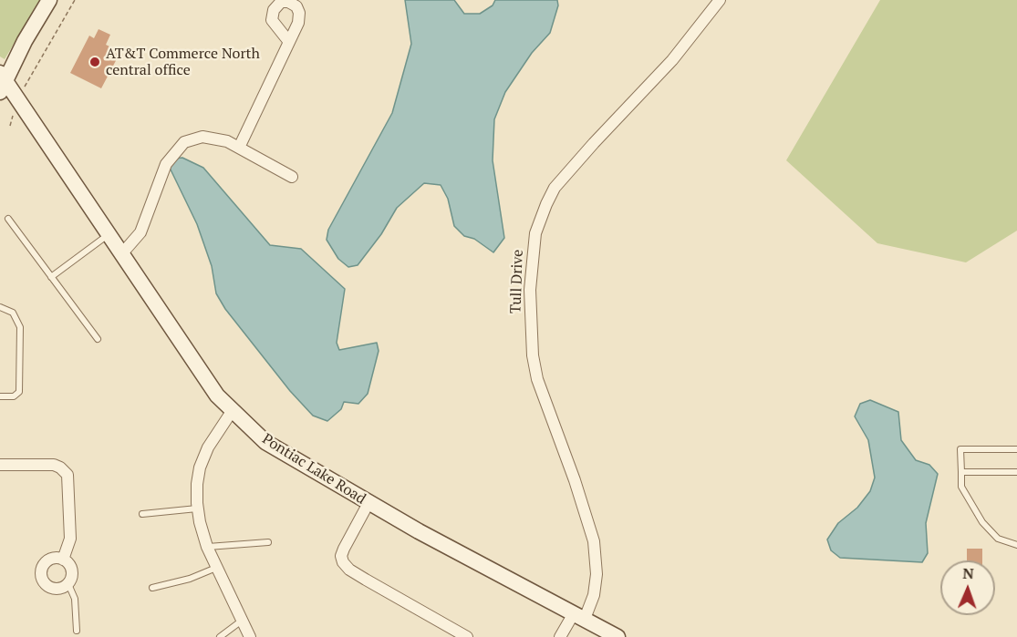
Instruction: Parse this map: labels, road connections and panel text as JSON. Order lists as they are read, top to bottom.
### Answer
{
  "streets": {
    "street": ["Tull Drive", "Pontiac Lake Road"]
  },
  "crossings": [
    ["Tull Drive", "Pontiac Lake Road"]
  ],
  "places": ["AT&T Commerce North central office"],
  "north": "top"
}
